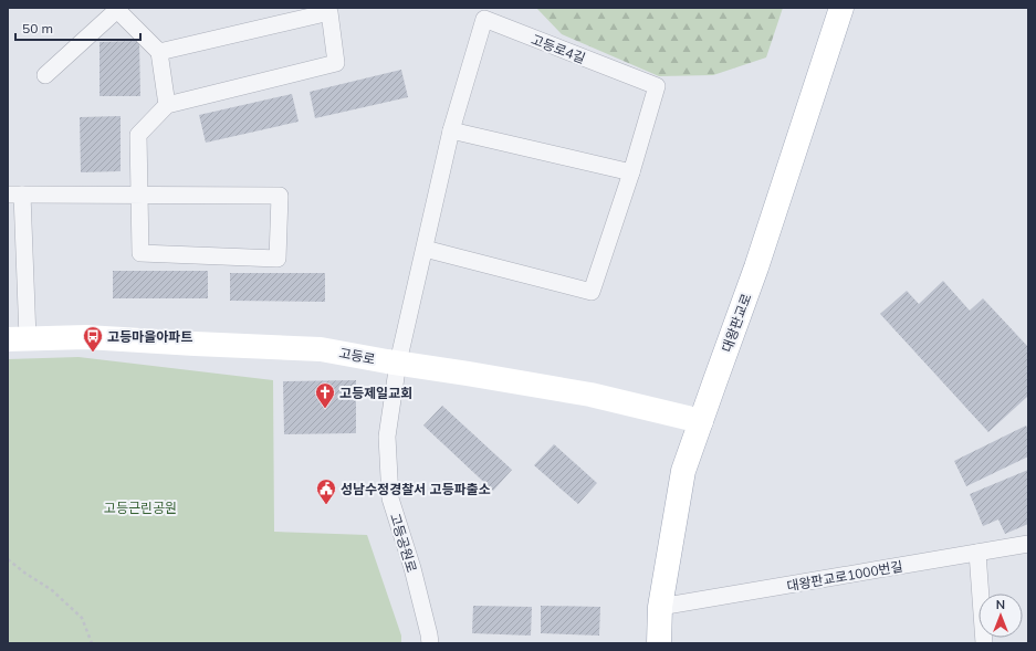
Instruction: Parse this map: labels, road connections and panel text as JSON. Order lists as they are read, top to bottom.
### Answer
{
  "streets": {
    "street": [
      "고등로4길",
      "대왕판교로",
      "고등로",
      "고등공원로",
      "대왕판교로1000번길"
    ]
  },
  "crossings": [
    ["고등로4길", "고등로"],
    ["고등로4길", "고등공원로"],
    ["대왕판교로", "고등로"],
    ["대왕판교로", "대왕판교로1000번길"],
    ["고등로", "고등공원로"]
  ],
  "parks": ["고등근린공원"],
  "places": {
    "bus stop": ["고등마을아파트"],
    "church": ["고등제일교회"],
    "public building": ["성남수정경찰서 고등파출소"]
  },
  "scale_bar": "50 m",
  "north": "top"
}
